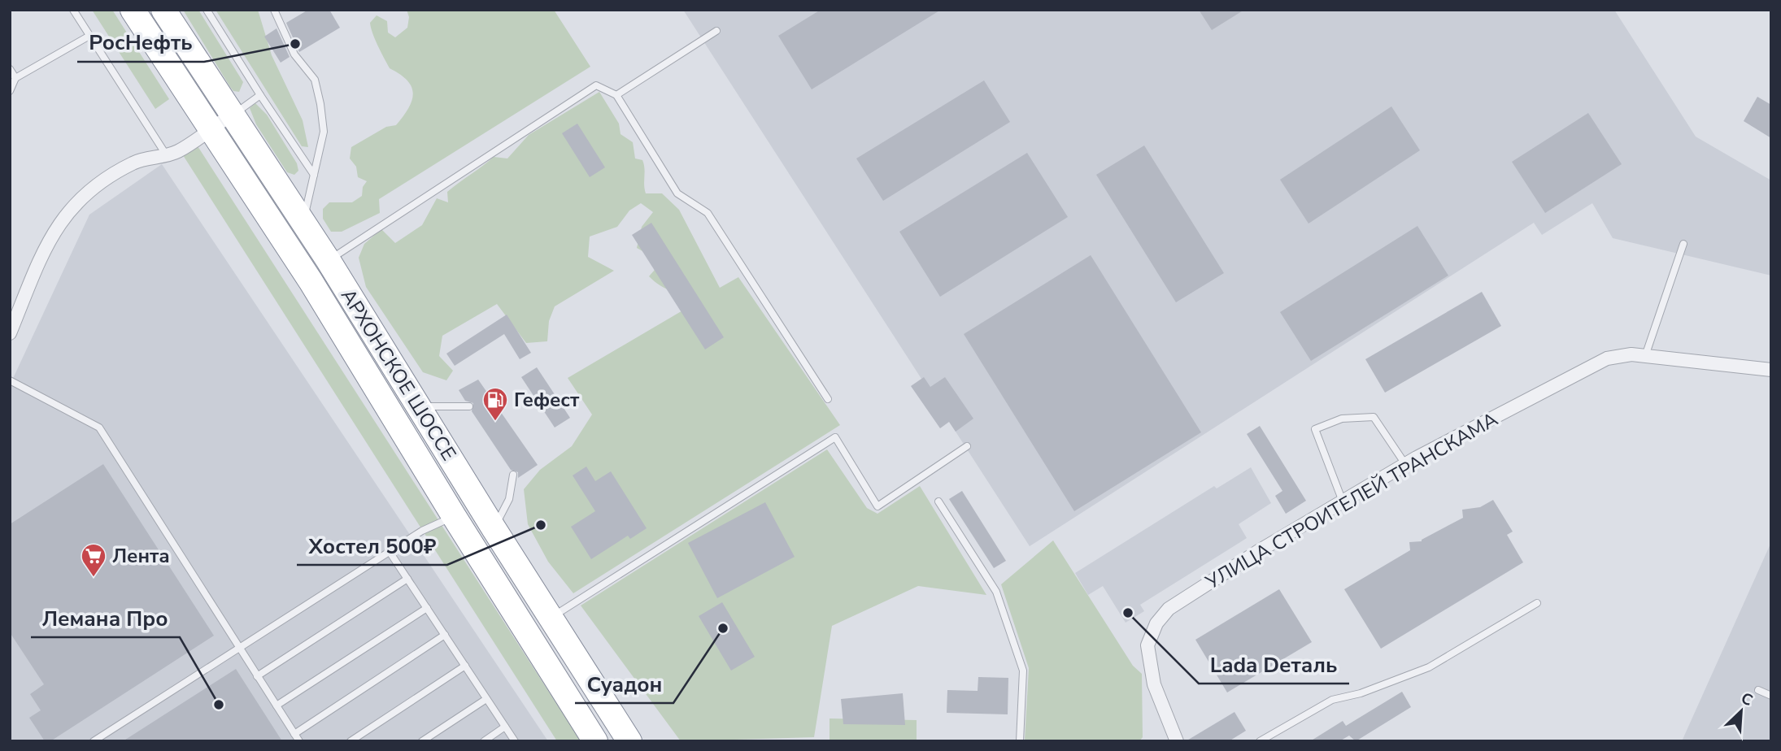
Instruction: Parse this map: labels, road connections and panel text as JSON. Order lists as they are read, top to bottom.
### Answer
{
  "streets": {
    "highway": ["АРХОНСКОЕ ШОССЕ"],
    "street": ["УЛИЦА СТРОИТЕЛЕЙ ТРАНСКАМА"]
  },
  "places": {
    "other": [
      "РосНефть",
      "Хостел 500₽",
      "Lada Dеталь",
      "Суадон",
      "Лемана Про"
    ],
    "fuel station": ["Гефест"],
    "supermarket": ["Лента"]
  },
  "north": "top right"
}
